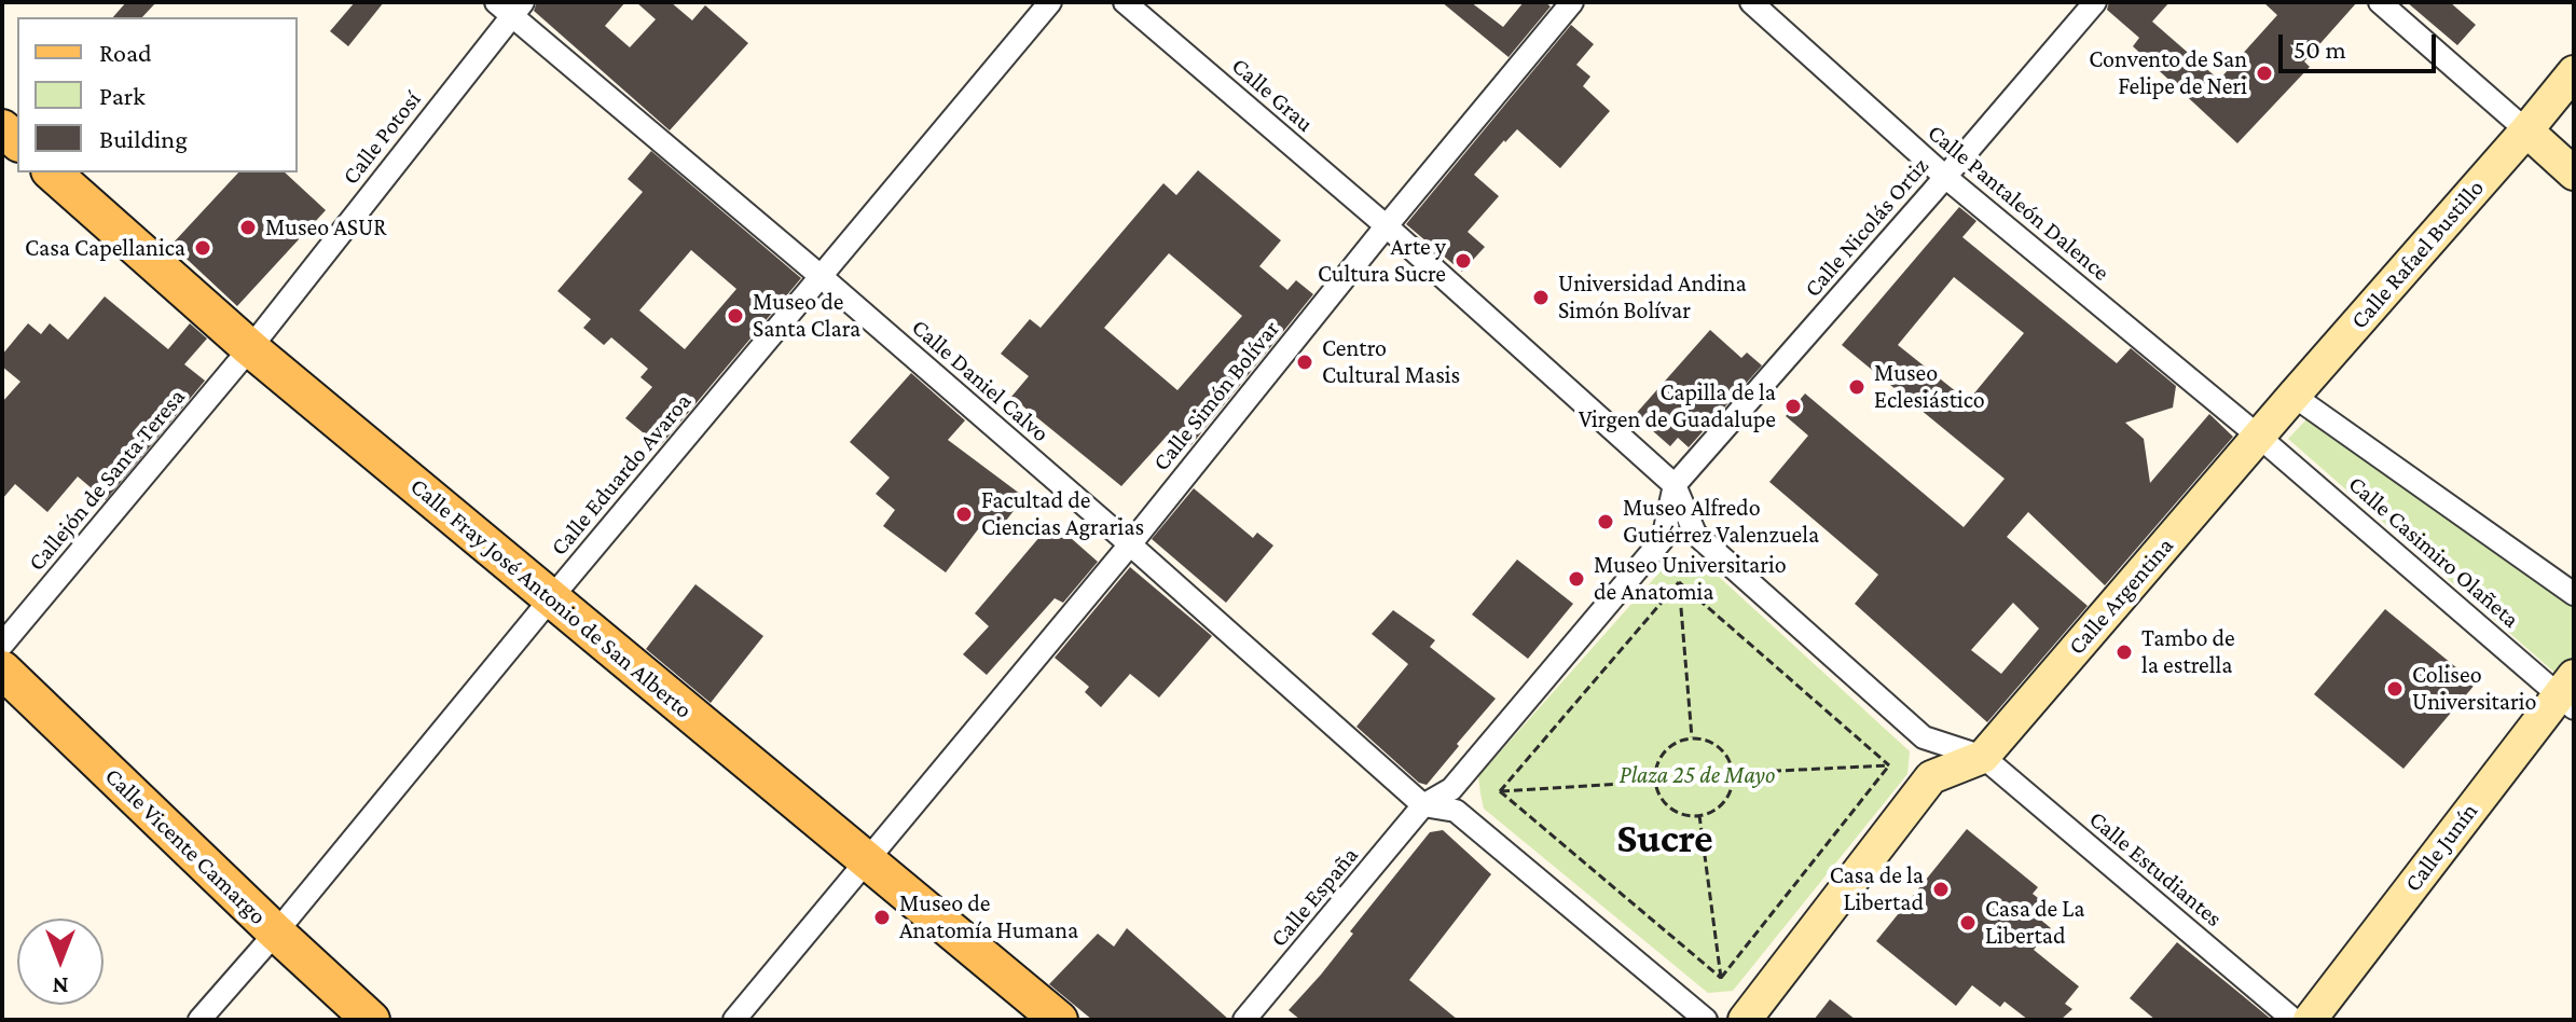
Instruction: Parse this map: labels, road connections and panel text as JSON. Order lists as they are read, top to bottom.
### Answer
{
  "streets": {
    "main road": [
      "Calle Rafael Bustillo",
      "Calle Argentina",
      "Calle Fray José Antonio de San Alberto",
      "Calle Vicente Camargo",
      "Calle Junín"
    ],
    "street": [
      "Calle Grau",
      "Calle Potosí",
      "Calle Pantaleón Dalence",
      "Calle Nicolás Ortiz",
      "Calle Daniel Calvo",
      "Calle Simón Bolívar",
      "Calle Eduardo Avaroa",
      "Callejón de Santa Teresa",
      "Calle Casimiro Olañeta",
      "Calle Estudiantes",
      "Calle España"
    ]
  },
  "crossings": [
    ["Calle Grau", "Calle Nicolás Ortiz"],
    ["Calle Grau", "Calle Simón Bolívar"],
    ["Calle Potosí", "Calle Daniel Calvo"],
    ["Calle Potosí", "Callejón de Santa Teresa"],
    ["Calle Potosí", "Calle Fray José Antonio de San Alberto"],
    ["Calle Pantaleón Dalence", "Calle Nicolás Ortiz"],
    ["Calle Pantaleón Dalence", "Calle Rafael Bustillo"],
    ["Calle Pantaleón Dalence", "Calle Casimiro Olañeta"],
    ["Calle Pantaleón Dalence", "Calle Argentina"],
    ["Calle Rafael Bustillo", "Calle Casimiro Olañeta"],
    ["Calle Rafael Bustillo", "Calle Argentina"],
    ["Calle Daniel Calvo", "Calle Simón Bolívar"],
    ["Calle Daniel Calvo", "Calle Eduardo Avaroa"],
    ["Calle Daniel Calvo", "Calle España"],
    ["Calle Simón Bolívar", "Calle Fray José Antonio de San Alberto"],
    ["Calle Eduardo Avaroa", "Calle Fray José Antonio de San Alberto"],
    ["Calle Eduardo Avaroa", "Calle Vicente Camargo"],
    ["Callejón de Santa Teresa", "Calle Fray José Antonio de San Alberto"],
    ["Calle Casimiro Olañeta", "Calle Argentina"],
    ["Calle Casimiro Olañeta", "Calle Junín"],
    ["Calle Argentina", "Calle Estudiantes"]
  ],
  "districts": ["Sucre"],
  "parks": ["Plaza 25 de Mayo"],
  "places": [
    "Convento de San Felipe de Neri",
    "Museo ASUR",
    "Casa Capellanica",
    "Arte y Cultura Sucre",
    "Universidad Andina Simón Bolívar",
    "Museo de Santa Clara",
    "Centro Cultural Masis",
    "Museo Eclesiástico",
    "Capilla de la Virgen de Guadalupe",
    "Facultad de Ciencias Agrarias",
    "Museo Alfredo Gutiérrez Valenzuela",
    "Museo Universitario de Anatomia",
    "Tambo de la estrella",
    "Coliseo Universitario",
    "Casa de la Libertad",
    "Museo de Anatomía Humana",
    "Casa de La Libertad"
  ],
  "legend": ["Road", "Park", "Building"],
  "scale_bar": "50 m",
  "north": "bottom"
}
